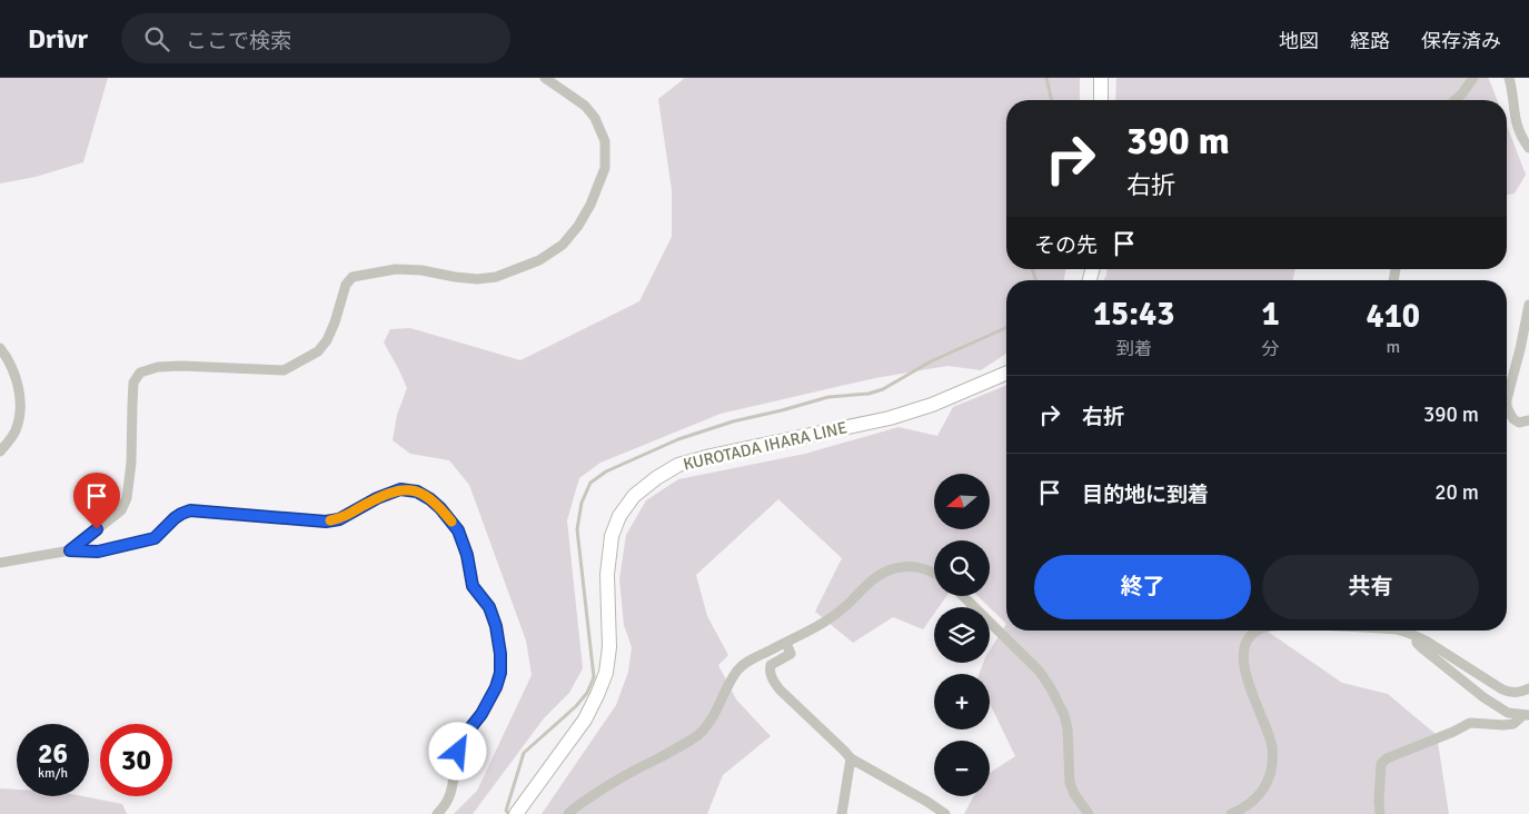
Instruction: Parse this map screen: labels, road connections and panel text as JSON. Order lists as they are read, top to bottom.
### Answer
{
  "streets": {
    "main road": ["KUROTADA IHARA LINE"]
  },
  "north": "left",
  "page": {
    "header": "Drivr",
    "search": "ここで検索",
    "nav": ["地図", "経路", "保存済み"],
    "turn": ["390 m", "右折"],
    "then": "その先",
    "eta": [
      "15:43",
      "到着",
      "1",
      "分",
      "410",
      "m"
    ],
    "list": [
      {
        "name": "右折",
        "value": "390 m"
      },
      {
        "name": "目的地に到着",
        "value": "20 m"
      }
    ],
    "map_buttons": ["+", "−"],
    "buttons": ["終了", "共有"],
    "speed": "26 km/h",
    "limit": "30"
  }
}
